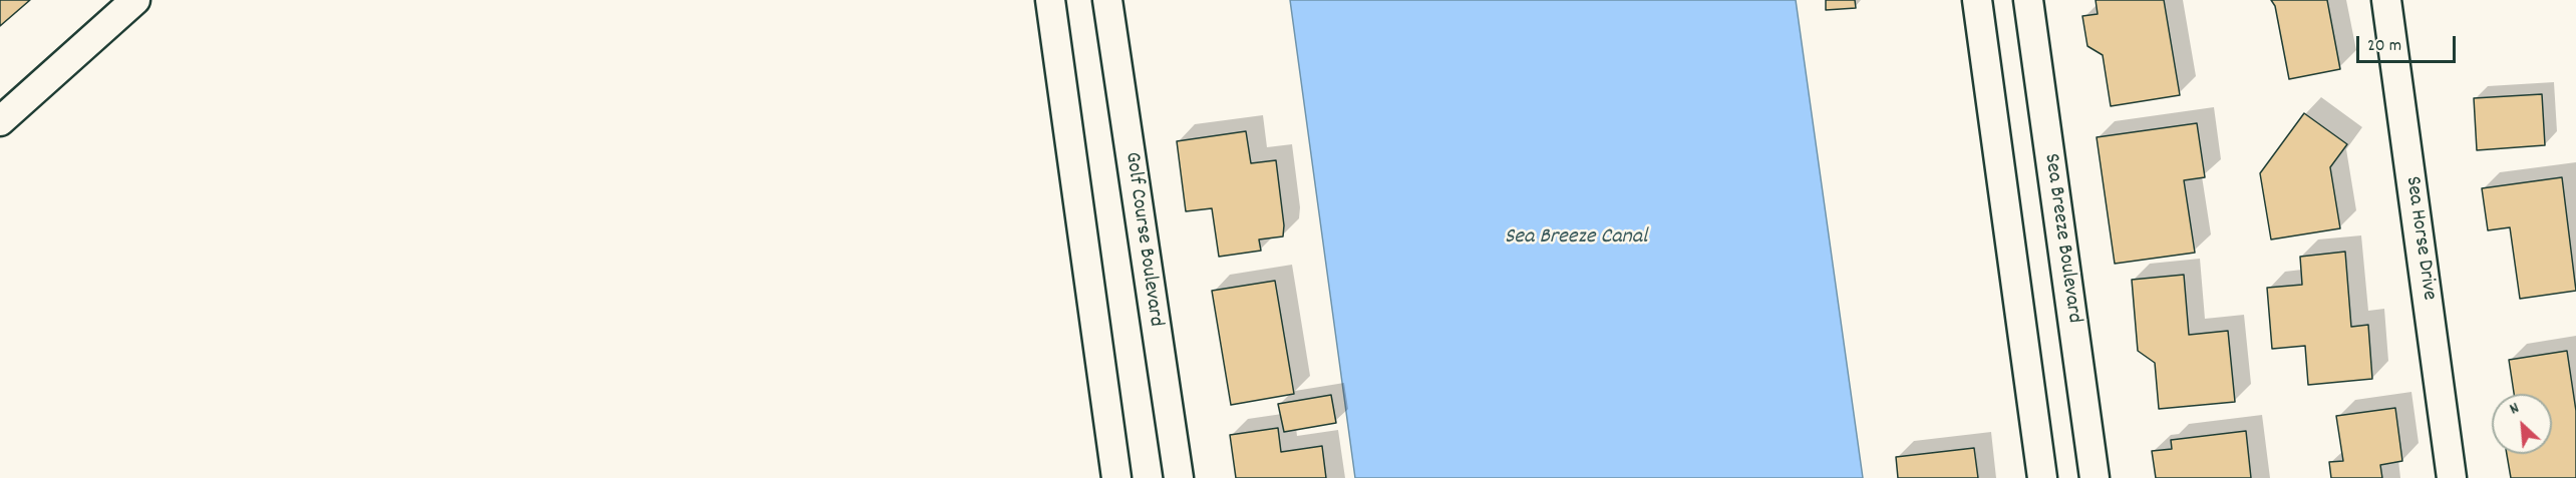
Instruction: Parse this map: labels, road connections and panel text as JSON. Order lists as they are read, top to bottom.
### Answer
{
  "streets": {
    "street": ["Sea Breeze Boulevard", "Sea Horse Drive", "Golf Course Boulevard"]
  },
  "water": ["Sea Breeze Canal"],
  "scale_bar": "20 m",
  "north": "top left"
}
